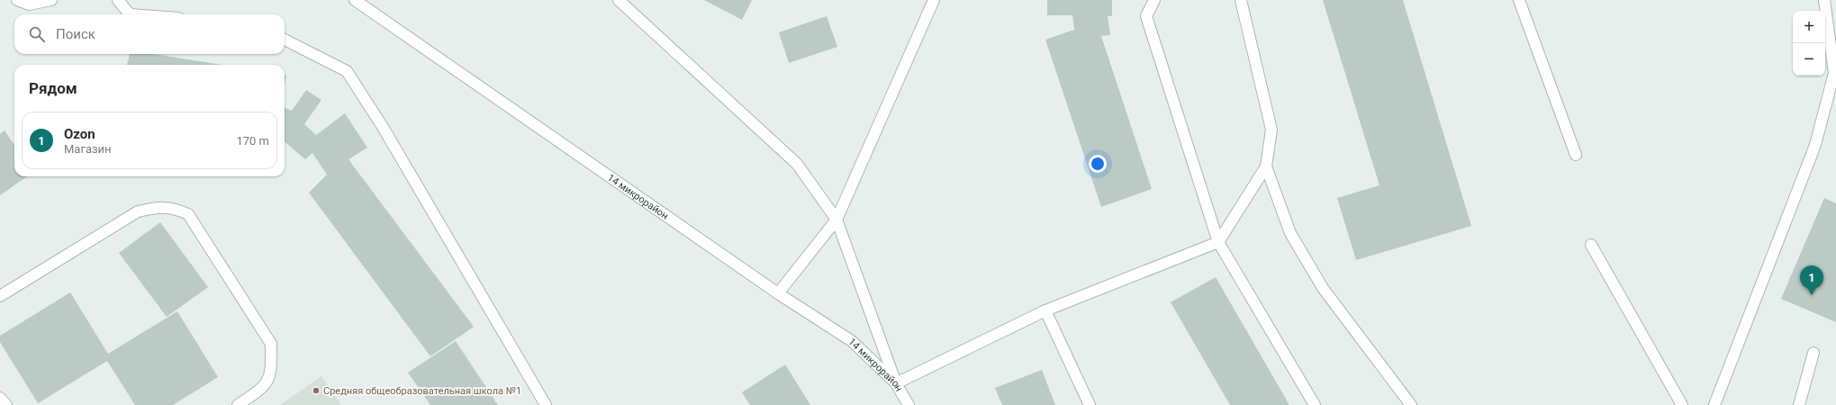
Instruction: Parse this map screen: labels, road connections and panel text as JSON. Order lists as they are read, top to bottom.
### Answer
{
  "streets": {
    "street": ["14 микрорайон"]
  },
  "places": ["Средняя общеобразовательная школа №1"],
  "page": {
    "map_buttons": ["+", "−"],
    "search": "Поиск",
    "heading": "Рядом",
    "list": [
      {
        "mark": "1",
        "name": "Ozon",
        "note": "Магазин",
        "value": "170 m"
      }
    ],
    "pins": "1"
  }
}
